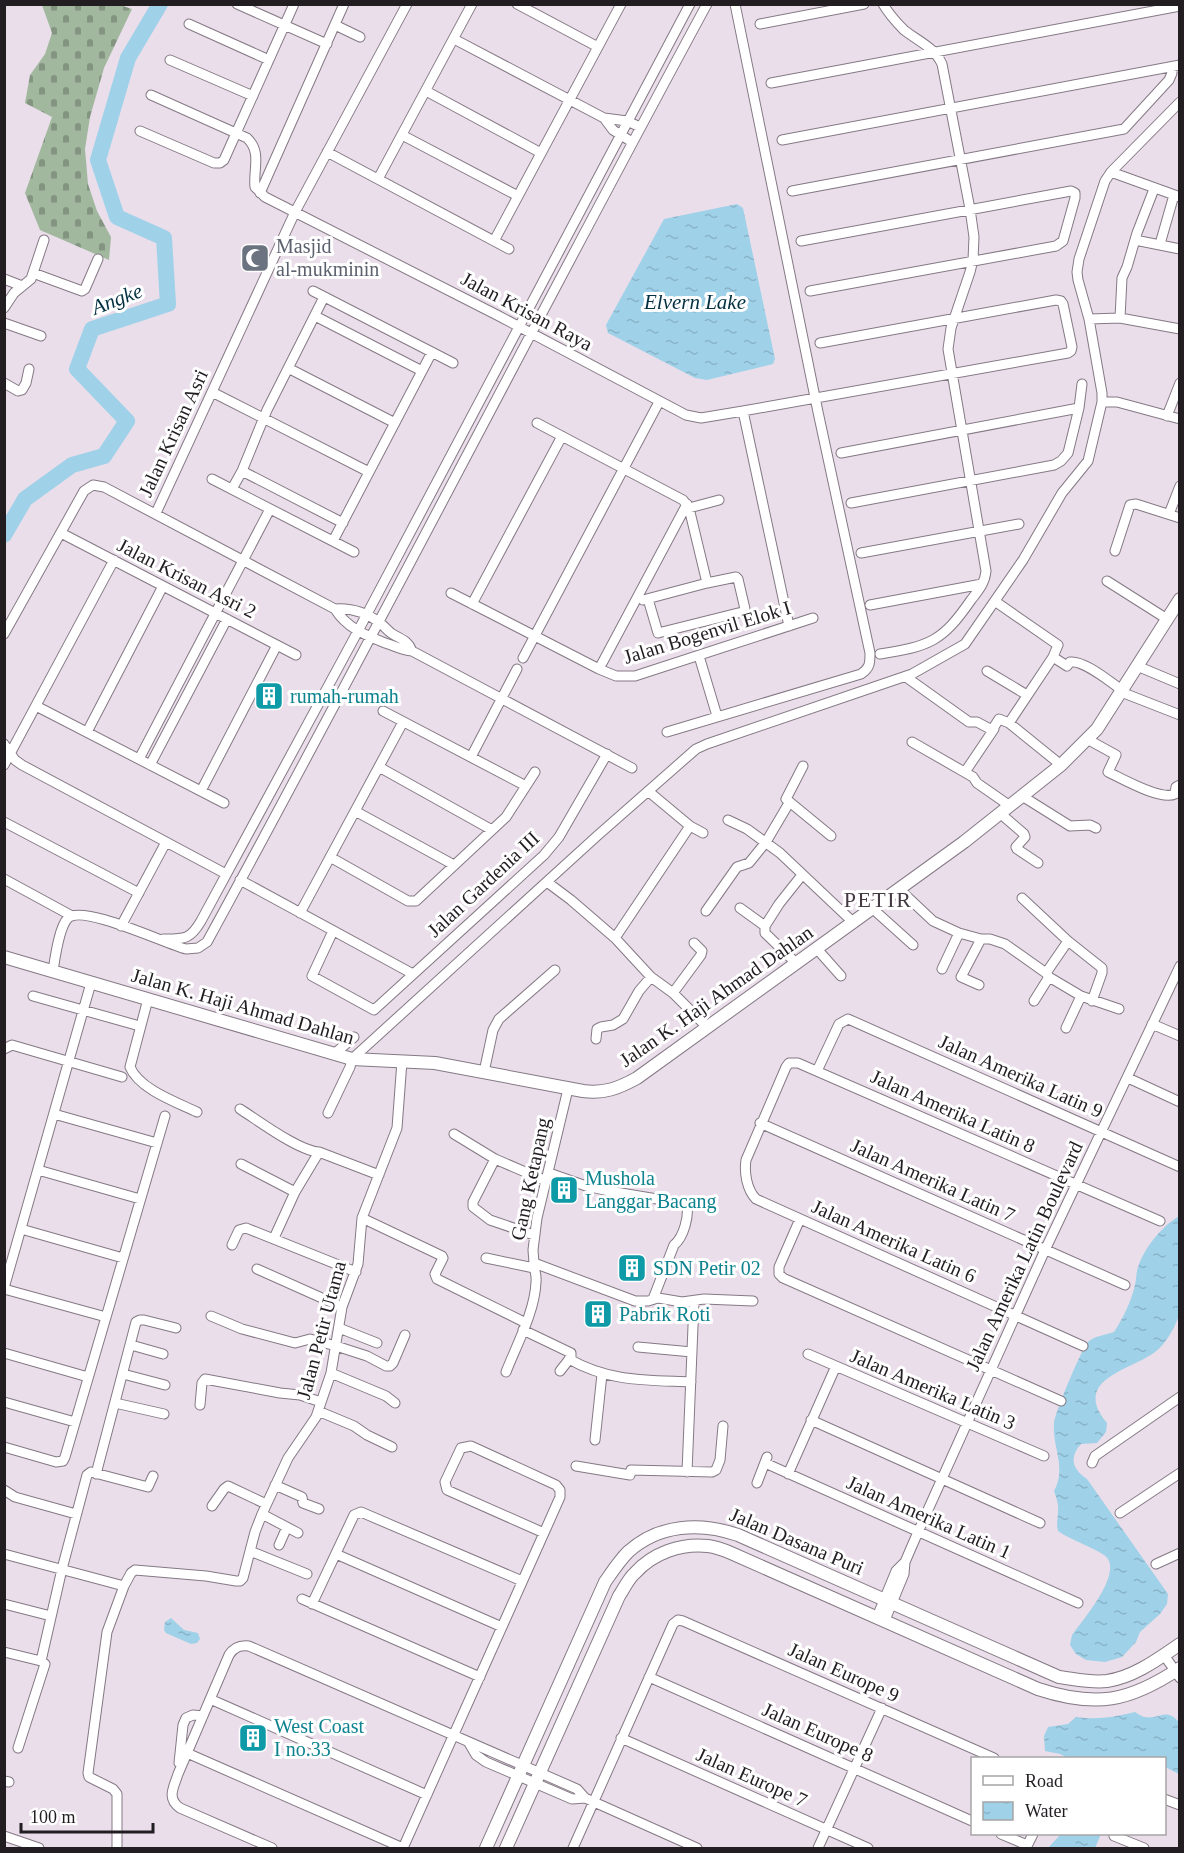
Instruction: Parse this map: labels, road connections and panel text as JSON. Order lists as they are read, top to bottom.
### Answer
{
  "streets": {
    "main road": ["Jalan K. Haji Ahmad Dahlan", "Jalan Dasana Puri"],
    "street": [
      "Jalan Krisan Raya",
      "Jalan Krisan Asri",
      "Jalan Krisan Asri 2",
      "Jalan Bogenvil Elok I",
      "Jalan Gardenia III",
      "Jalan Amerika Latin 9",
      "Jalan Amerika Latin 8",
      "Gang Ketapang",
      "Jalan Amerika Latin 7",
      "Jalan Amerika Latin 6",
      "Jalan Amerika Latin Boulevard",
      "Jalan Petir Utama",
      "Jalan Amerika Latin 3",
      "Jalan Amerika Latin 1",
      "Jalan Europe 9",
      "Jalan Europe 8",
      "Jalan Europe 7"
    ]
  },
  "crossings": [
    ["Jalan Krisan Raya", "Jalan Krisan Asri"],
    ["Jalan Krisan Asri", "Jalan Krisan Asri 2"],
    ["Jalan K. Haji Ahmad Dahlan", "Gang Ketapang"],
    ["Jalan K. Haji Ahmad Dahlan", "Jalan Petir Utama"],
    ["Jalan Amerika Latin 9", "Jalan Amerika Latin 8"],
    ["Jalan Amerika Latin 9", "Jalan Amerika Latin Boulevard"],
    ["Jalan Amerika Latin 8", "Jalan Amerika Latin 7"],
    ["Jalan Amerika Latin 8", "Jalan Amerika Latin 6"],
    ["Jalan Amerika Latin 8", "Jalan Amerika Latin Boulevard"],
    ["Jalan Amerika Latin 7", "Jalan Amerika Latin 6"],
    ["Jalan Amerika Latin 7", "Jalan Amerika Latin Boulevard"],
    ["Jalan Amerika Latin 6", "Jalan Amerika Latin Boulevard"],
    ["Jalan Amerika Latin Boulevard", "Jalan Amerika Latin 3"],
    ["Jalan Amerika Latin Boulevard", "Jalan Amerika Latin 1"],
    ["Jalan Amerika Latin Boulevard", "Jalan Dasana Puri"],
    ["Jalan Europe 9", "Jalan Europe 8"]
  ],
  "districts": ["PETIR"],
  "water": ["Angke", "Elvern Lake"],
  "places": {
    "mosque": ["Masjid al-mukminin"],
    "building": [
      "rumah-rumah",
      "Mushola Langgar Bacang",
      "SDN Petir 02",
      "Pabrik Roti",
      "West Coast I no.33"
    ]
  },
  "legend": ["Road", "Water"],
  "scale_bar": "100 m"
}
